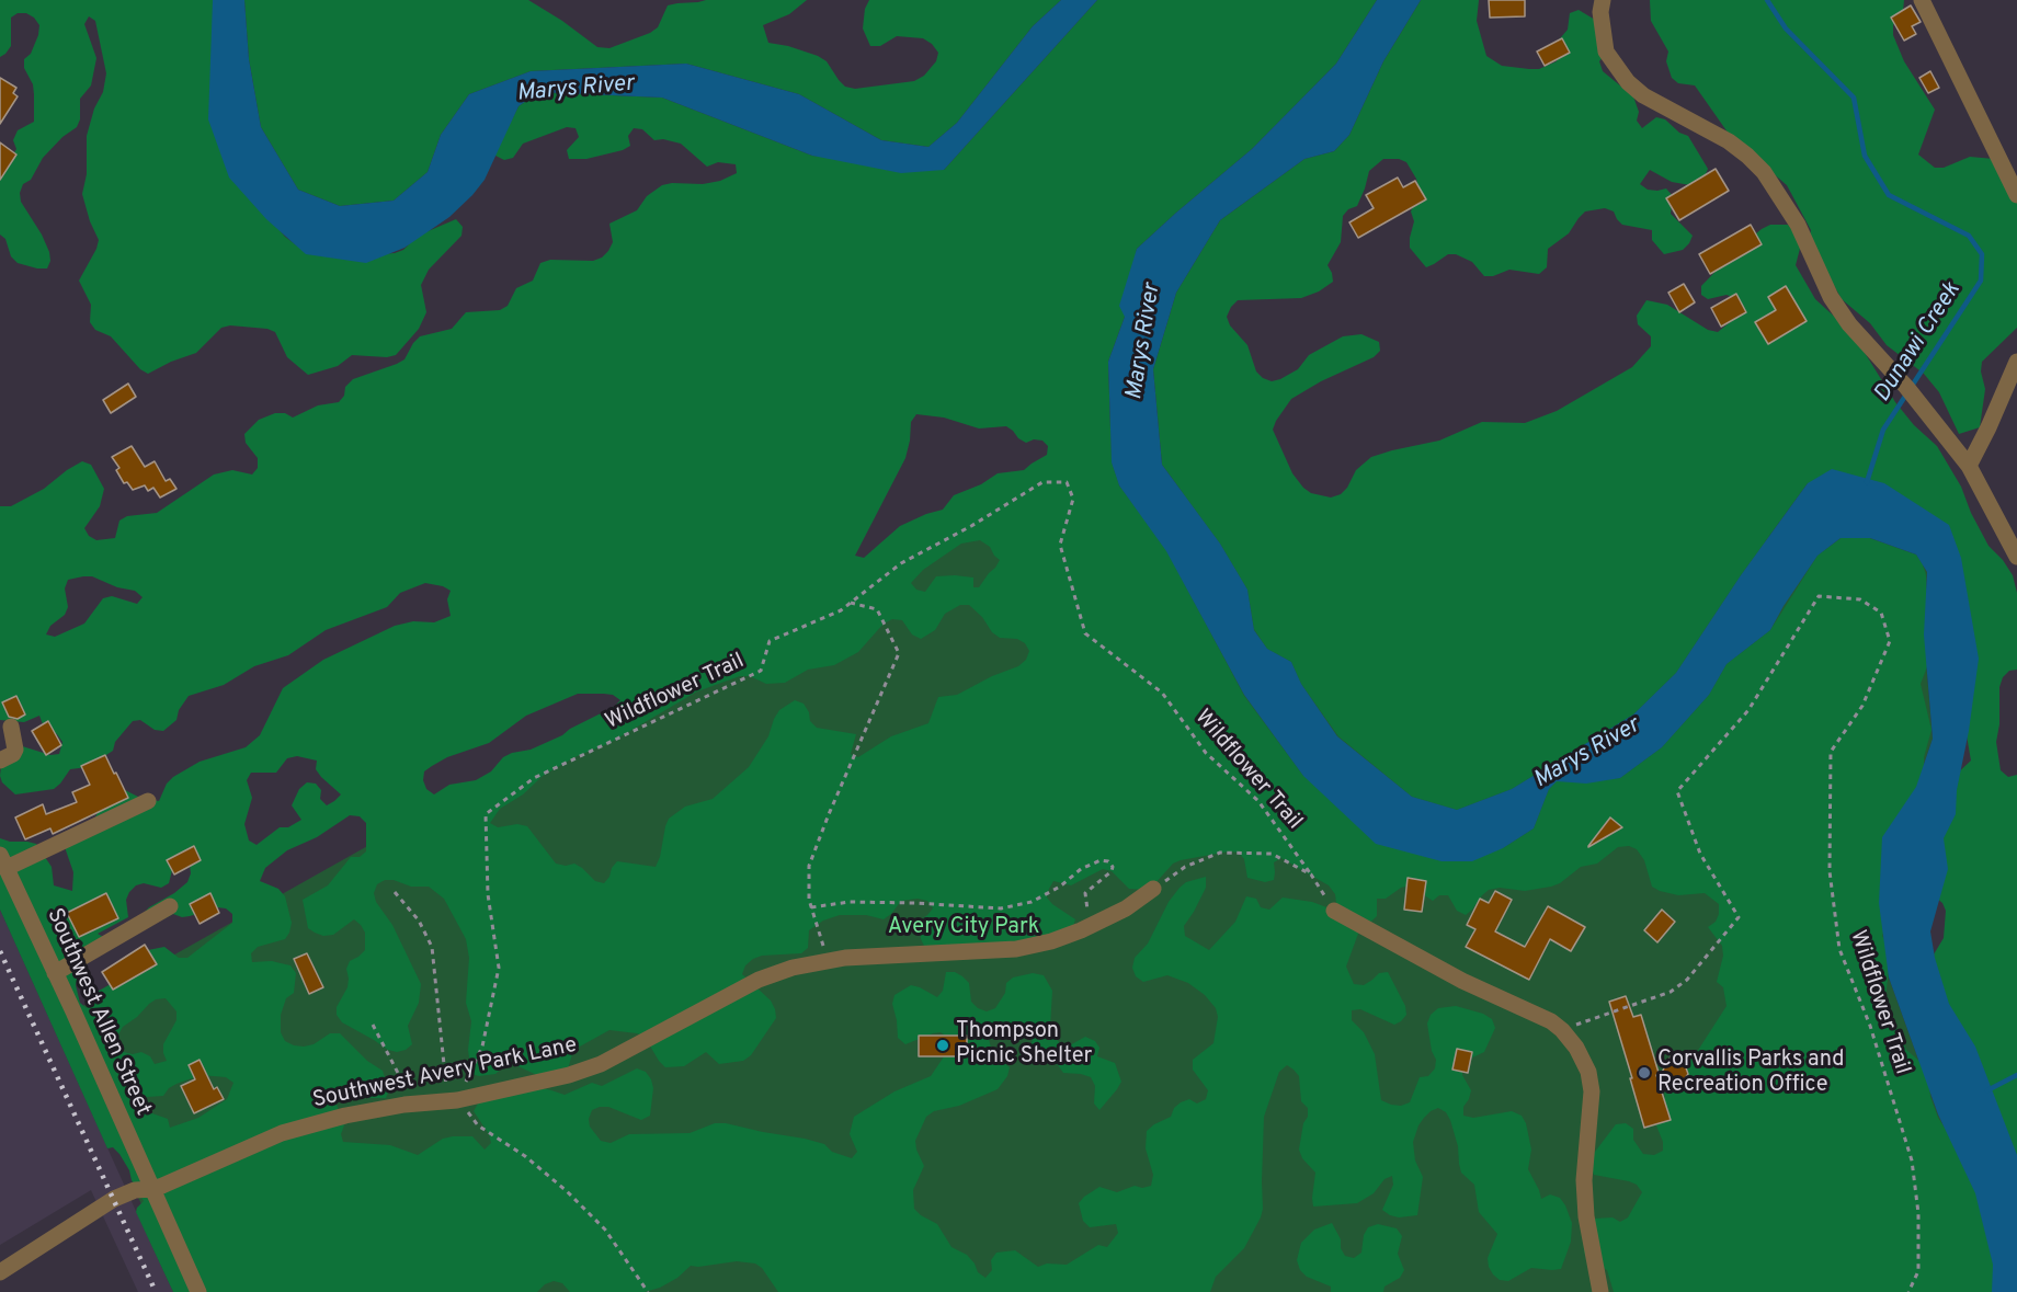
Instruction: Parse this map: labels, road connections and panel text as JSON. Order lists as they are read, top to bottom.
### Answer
{
  "streets": {
    "street": ["Southwest Allen Street", "Southwest Avery Park Lane"],
    "path": ["Wildflower Trail"]
  },
  "crossings": [
    ["Wildflower Trail", "Southwest Avery Park Lane"],
    ["Southwest Allen Street", "Southwest Avery Park Lane"]
  ],
  "water": ["Marys River", "Dunawi Creek"],
  "parks": ["Avery City Park"],
  "places": ["Thompson Picnic Shelter", "Corvallis Parks and Recreation Office"]
}
